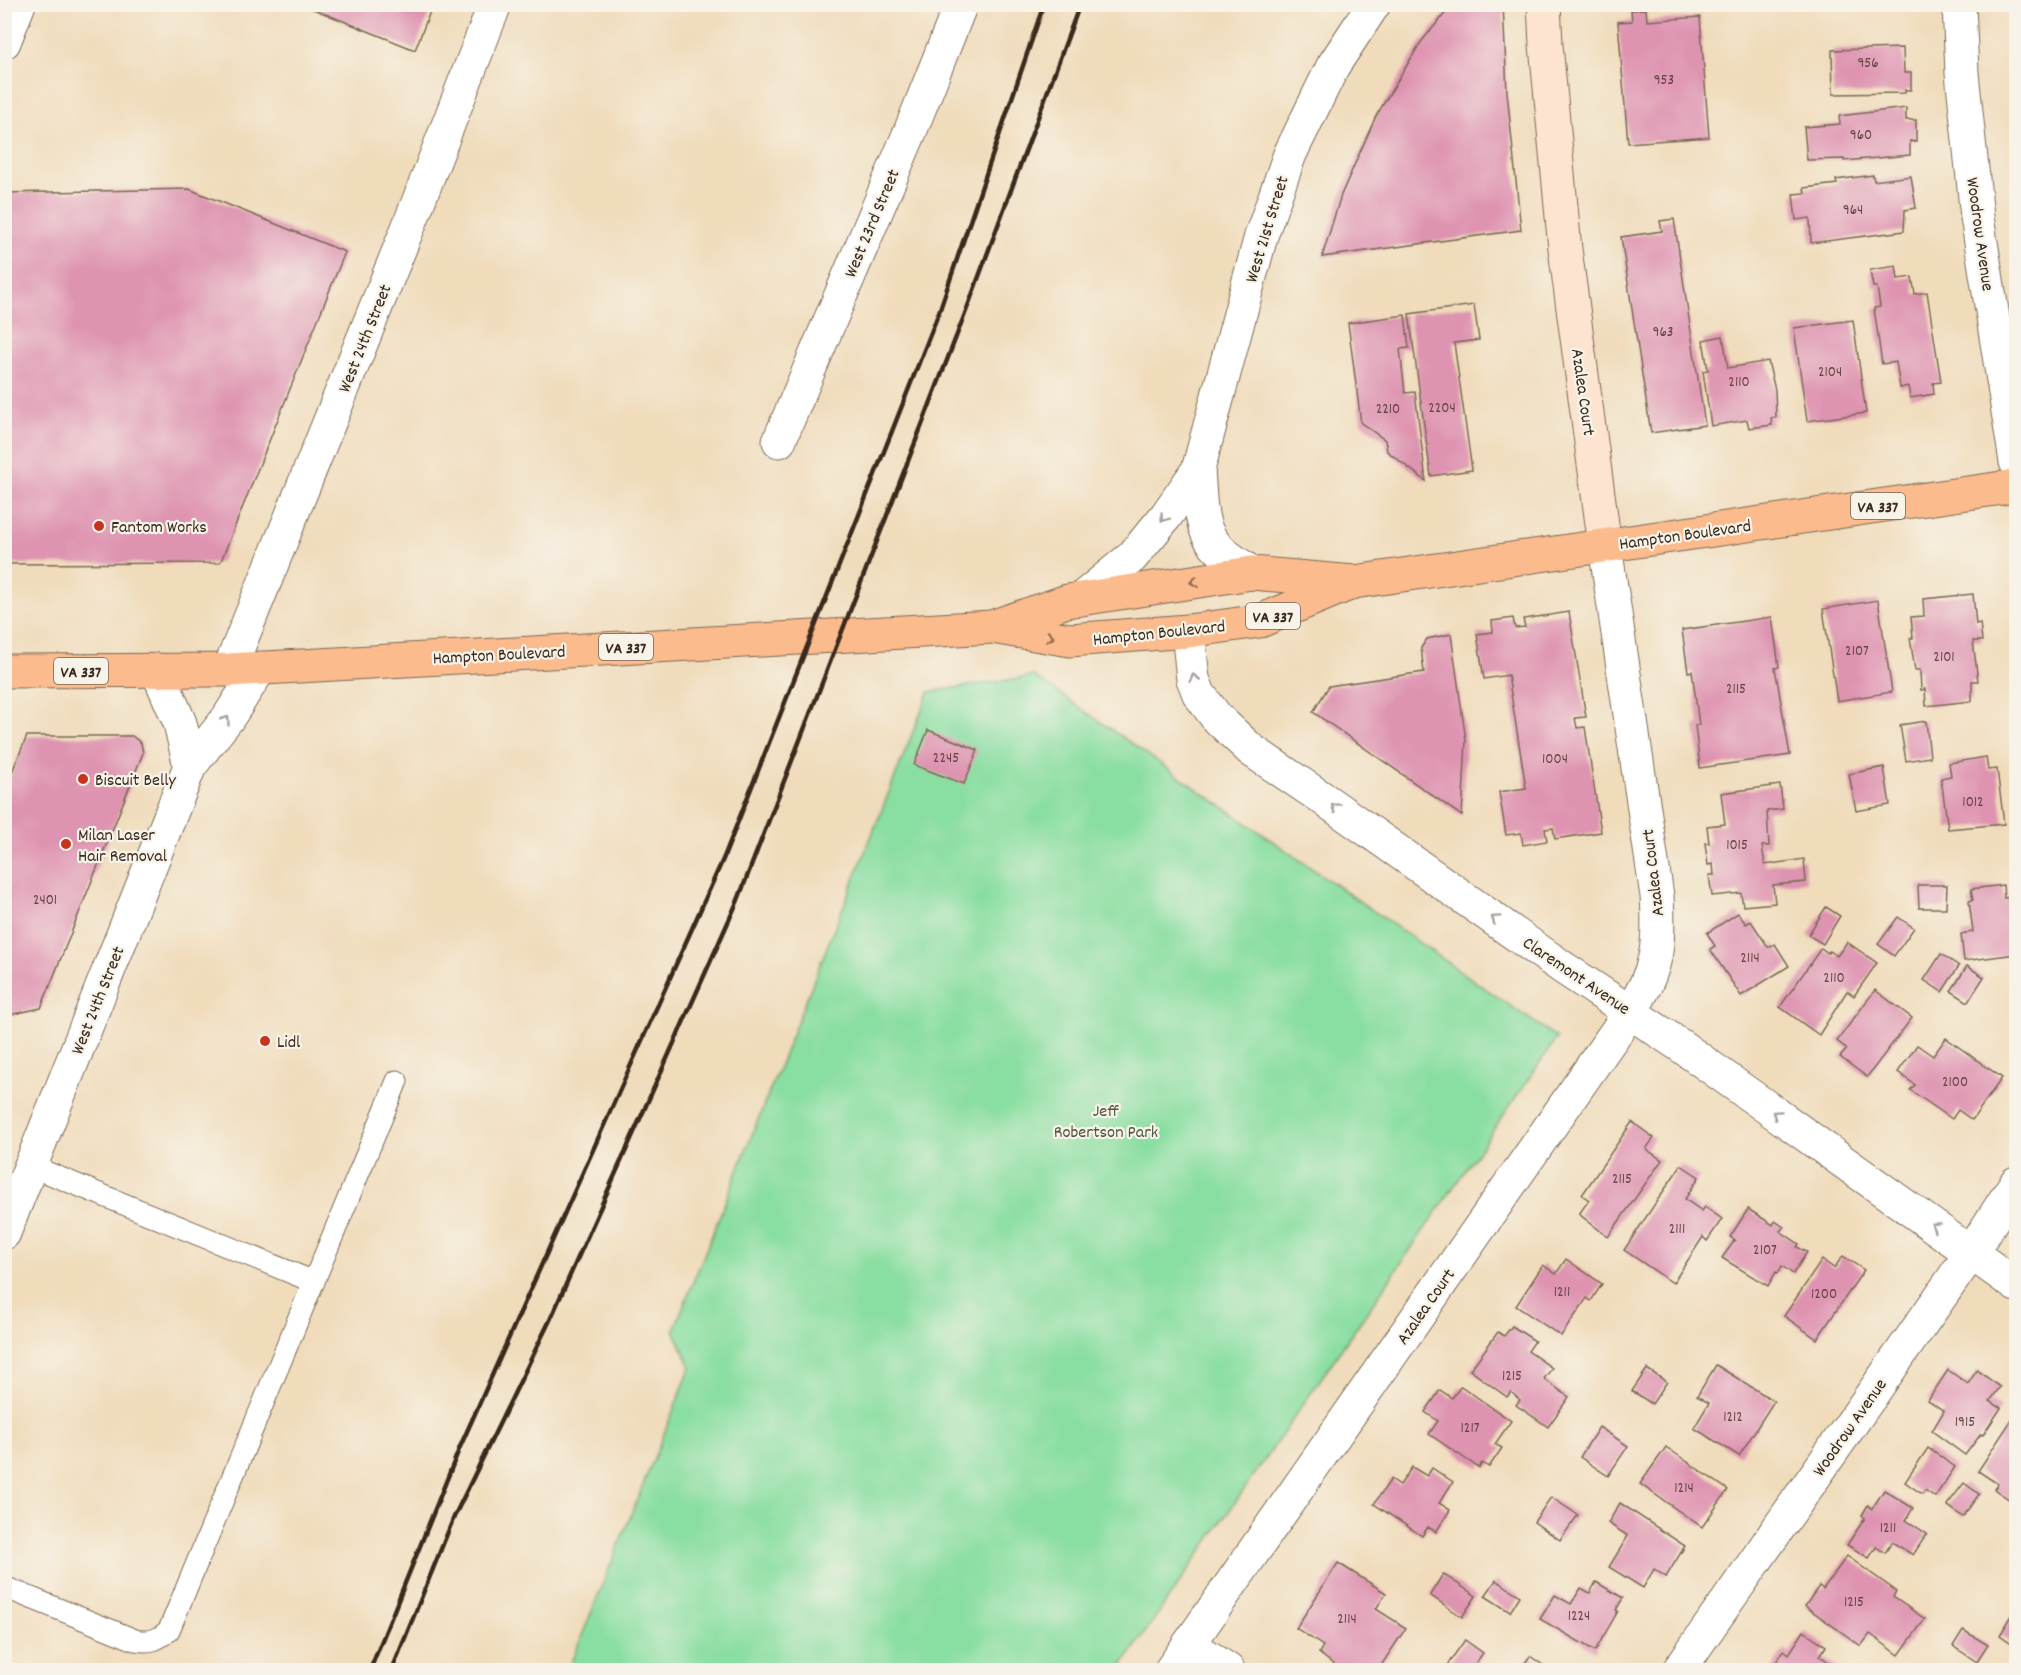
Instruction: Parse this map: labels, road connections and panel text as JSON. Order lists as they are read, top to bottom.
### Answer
{
  "streets": {
    "main road": ["VA 337", "Hampton Boulevard"],
    "street": [
      "West 23rd Street",
      "West 21st Street",
      "Woodrow Avenue",
      "West 24th Street",
      "Azalea Court",
      "Claremont Avenue"
    ]
  },
  "crossings": [
    ["West 21st Street", "Hampton Boulevard"],
    ["Woodrow Avenue", "Claremont Avenue"],
    ["West 24th Street", "Hampton Boulevard"],
    ["Azalea Court", "Hampton Boulevard"],
    ["Azalea Court", "Claremont Avenue"],
    ["Hampton Boulevard", "Claremont Avenue"]
  ],
  "one_way": ["Claremont Avenue"],
  "parks": ["Jeff Robertson Park"],
  "places": [
    "Fantom Works",
    "Biscuit Belly",
    "Milan Laser Hair Removal",
    "Lidl"
  ],
  "house_numbers": [
    "956",
    "953",
    "960",
    "964",
    "963",
    "2104",
    "2110",
    "2204",
    "2210",
    "2107",
    "2101",
    "2115",
    "2245",
    "1004",
    "1012",
    "1015",
    "2401",
    "2114",
    "2110",
    "2100",
    "2115",
    "2111",
    "2107",
    "1211",
    "1200",
    "1215",
    "1212",
    "1915",
    "1217",
    "1214",
    "1211",
    "1215",
    "1224",
    "2114"
  ]
}
